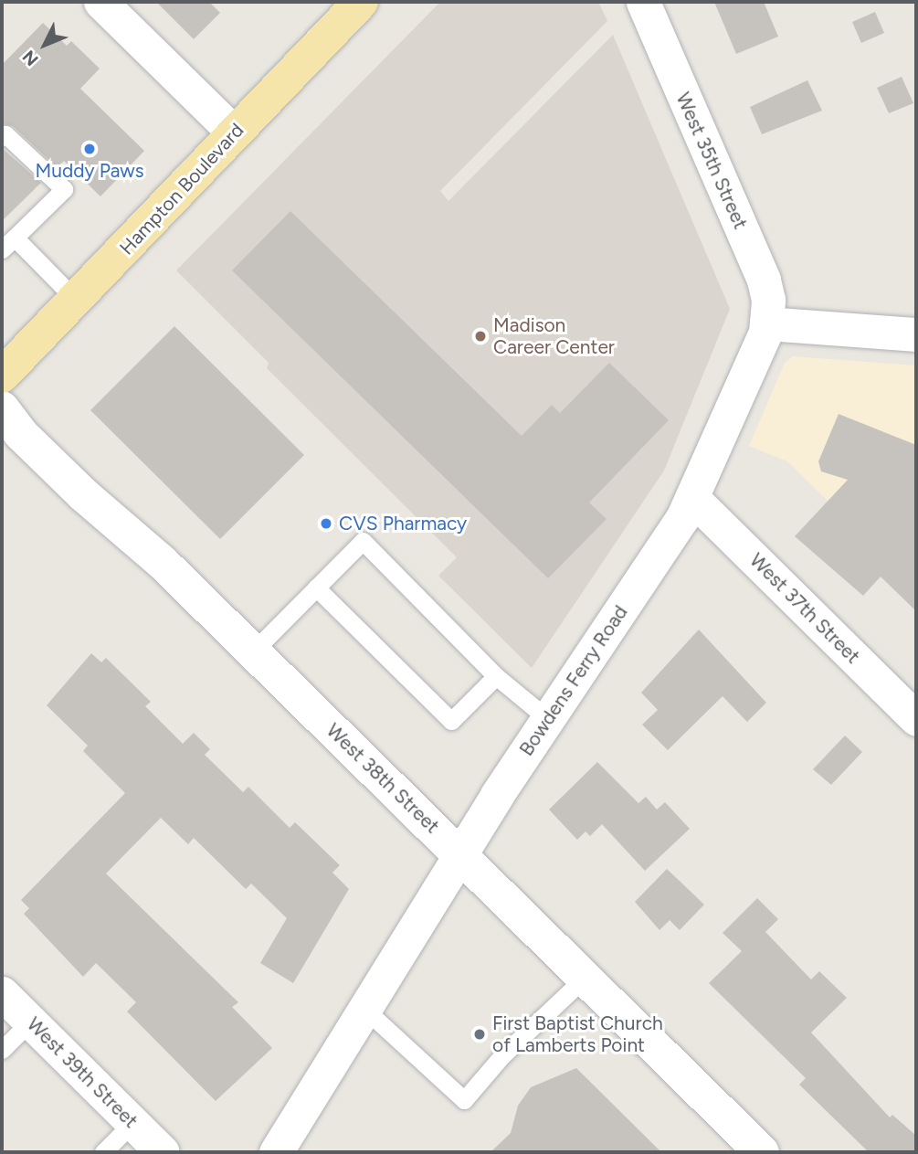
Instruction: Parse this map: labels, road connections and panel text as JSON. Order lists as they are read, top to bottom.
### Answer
{
  "streets": {
    "main road": ["Hampton Boulevard"],
    "street": [
      "West 35th Street",
      "West 37th Street",
      "Bowdens Ferry Road",
      "West 38th Street",
      "West 39th Street"
    ]
  },
  "crossings": [
    ["West 35th Street", "Bowdens Ferry Road"],
    ["West 37th Street", "Bowdens Ferry Road"],
    ["Bowdens Ferry Road", "West 38th Street"]
  ],
  "places": [
    "Muddy Paws",
    "Madison Career Center",
    "CVS Pharmacy",
    "First Baptist Church of Lamberts Point"
  ],
  "north": "bottom left"
}
